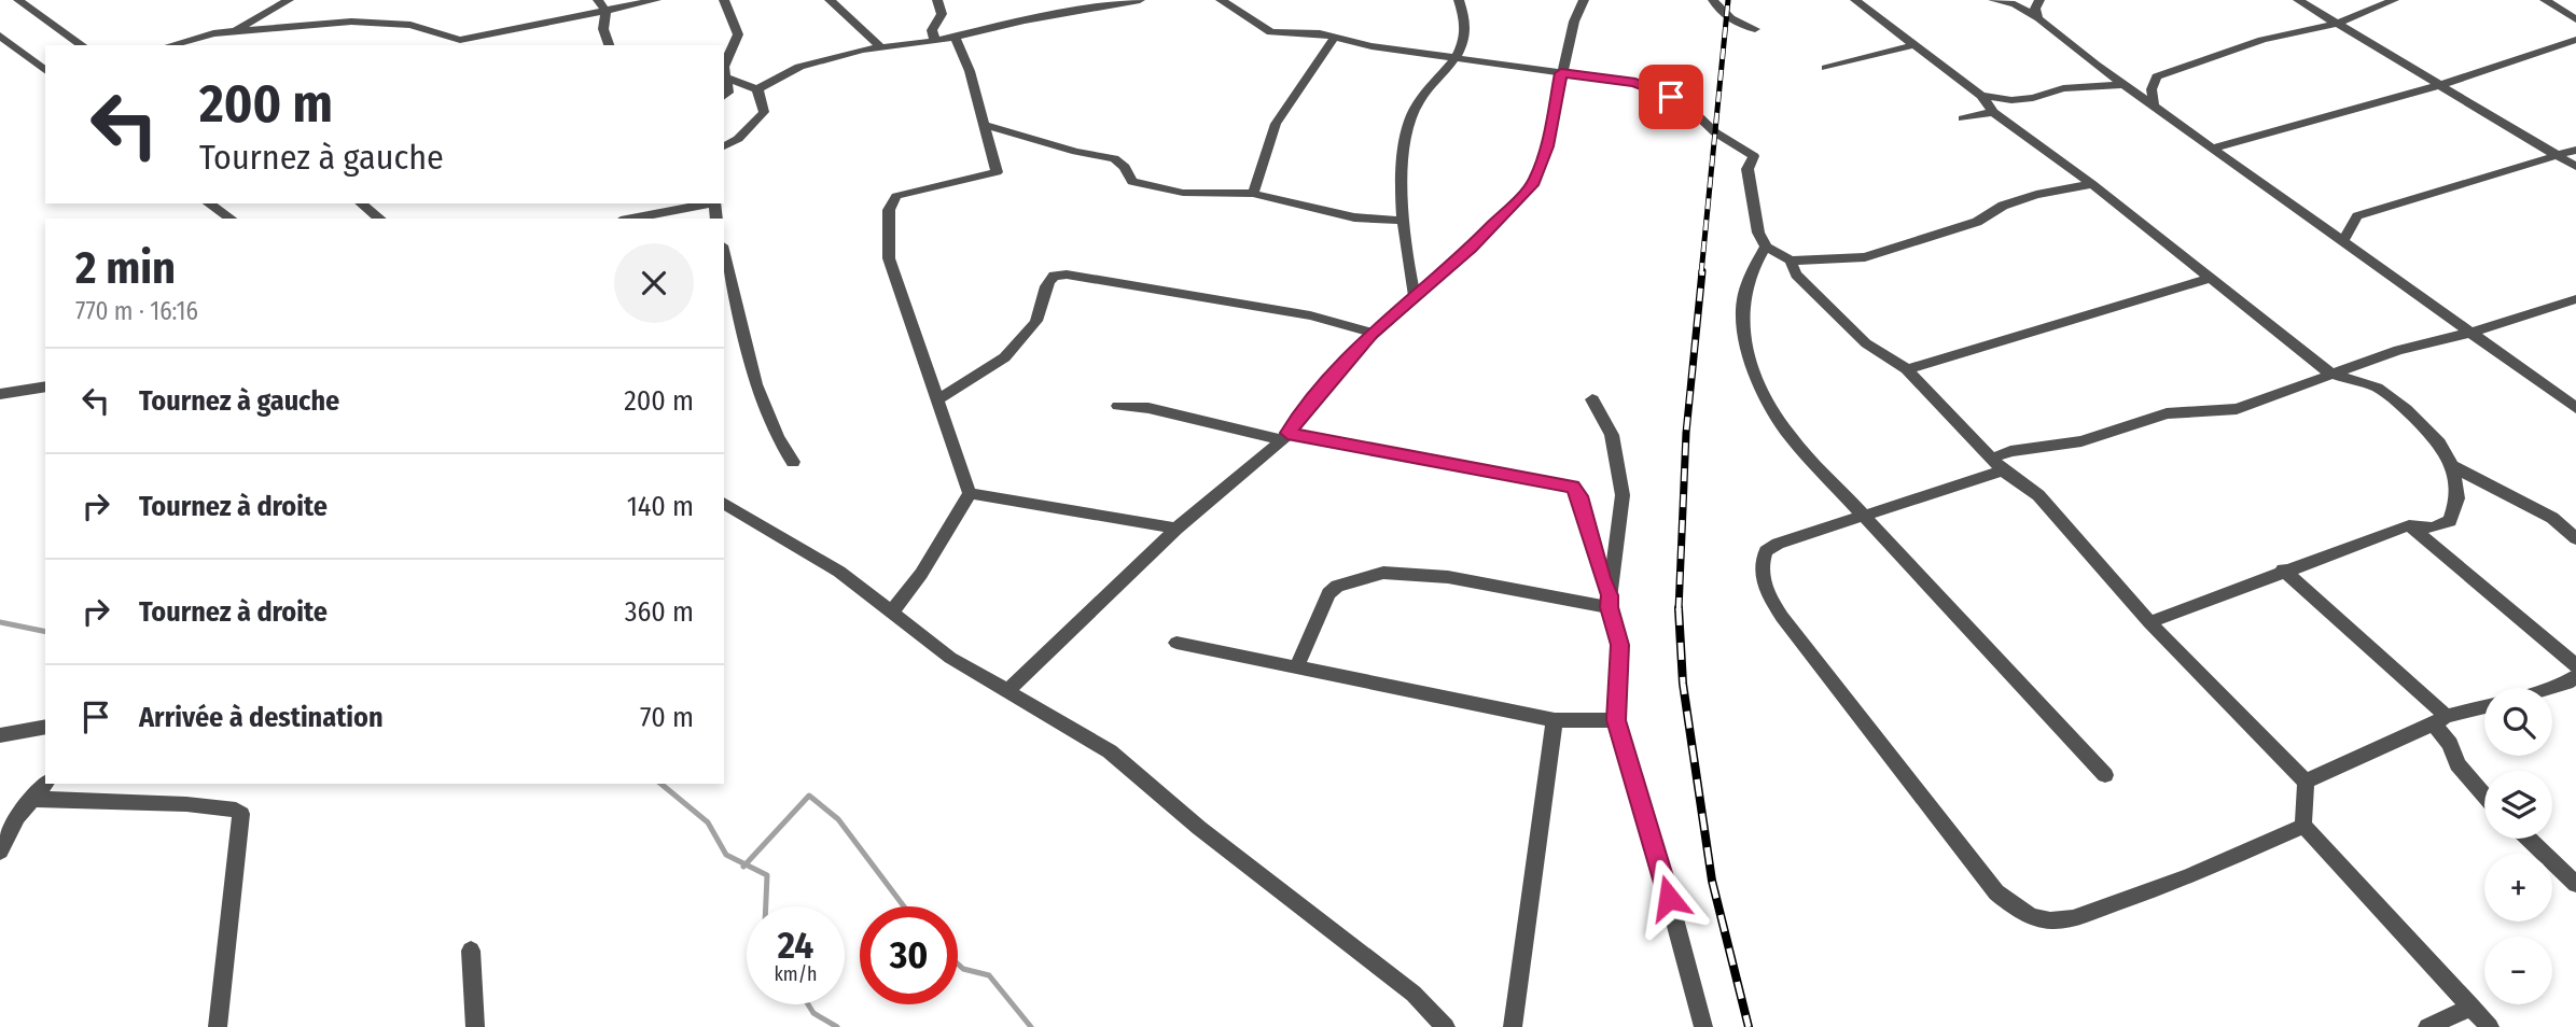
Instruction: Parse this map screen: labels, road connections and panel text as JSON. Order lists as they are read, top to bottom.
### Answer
{
  "page": {
    "turn": ["200 m", "Tournez à gauche"],
    "heading": ["2 min", "770 m · 16:16"],
    "list": [
      {
        "name": "Tournez à gauche",
        "value": "200 m"
      },
      {
        "name": "Tournez à droite",
        "value": "140 m"
      },
      {
        "name": "Tournez à droite",
        "value": "360 m"
      },
      {
        "name": "Arrivée à destination",
        "value": "70 m"
      }
    ],
    "map_buttons": ["+", "−"],
    "speed": "24 km/h",
    "limit": "30"
  }
}
